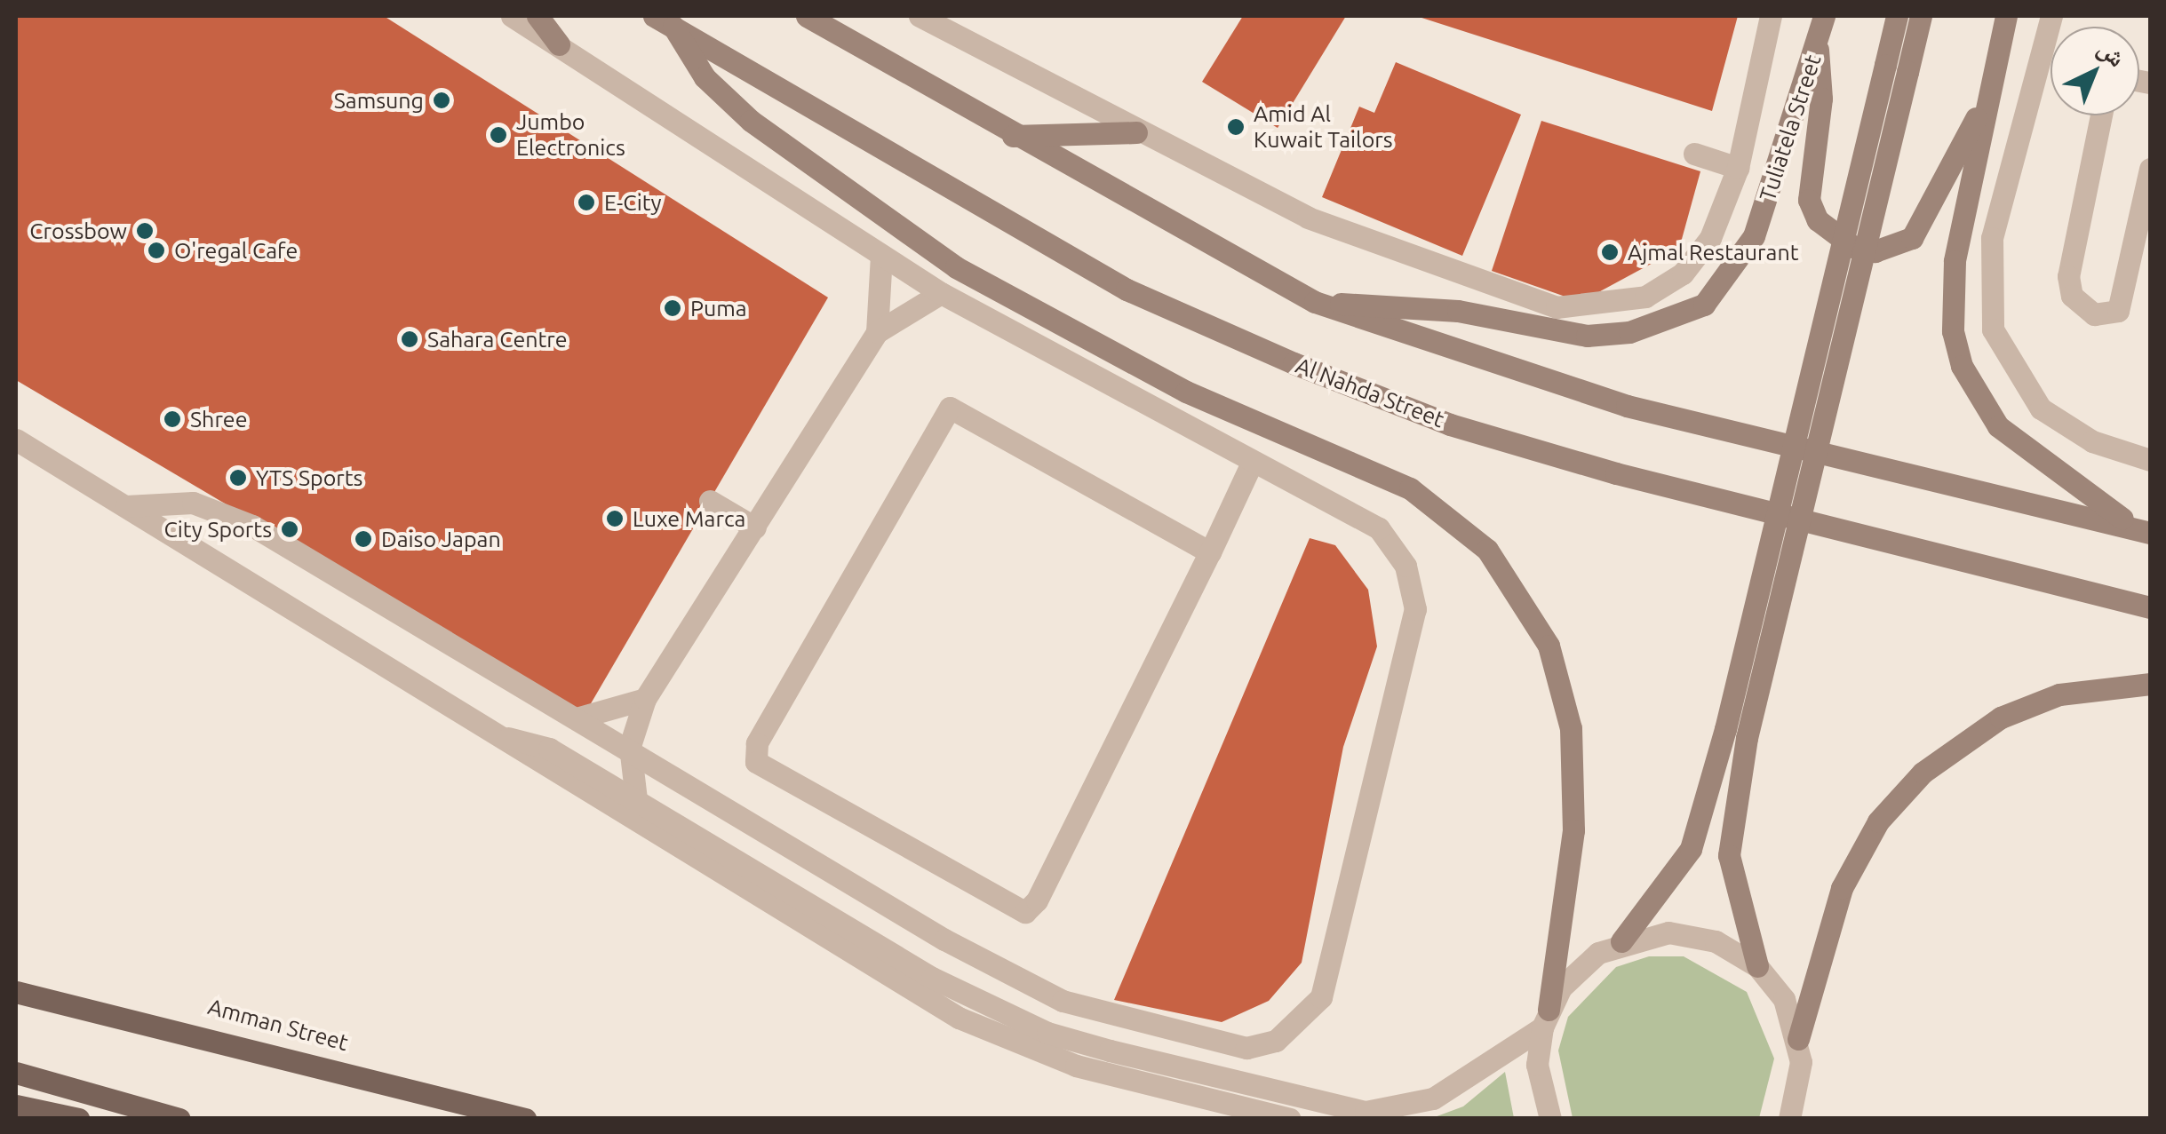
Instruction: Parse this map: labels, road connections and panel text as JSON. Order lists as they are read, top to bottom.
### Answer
{
  "streets": {
    "main road": ["Tuliatela Street", "Al Nahda Street", "Amman Street"]
  },
  "places": [
    "Samsung",
    "Amid Al Kuwait Tailors",
    "Jumbo Electronics",
    "E-City",
    "Crossbow",
    "O'regal Cafe",
    "Ajmal Restaurant",
    "Puma",
    "Sahara Centre",
    "Shree",
    "YTS Sports",
    "Luxe Marca",
    "City Sports",
    "Daiso Japan"
  ],
  "north": "top right"
}
